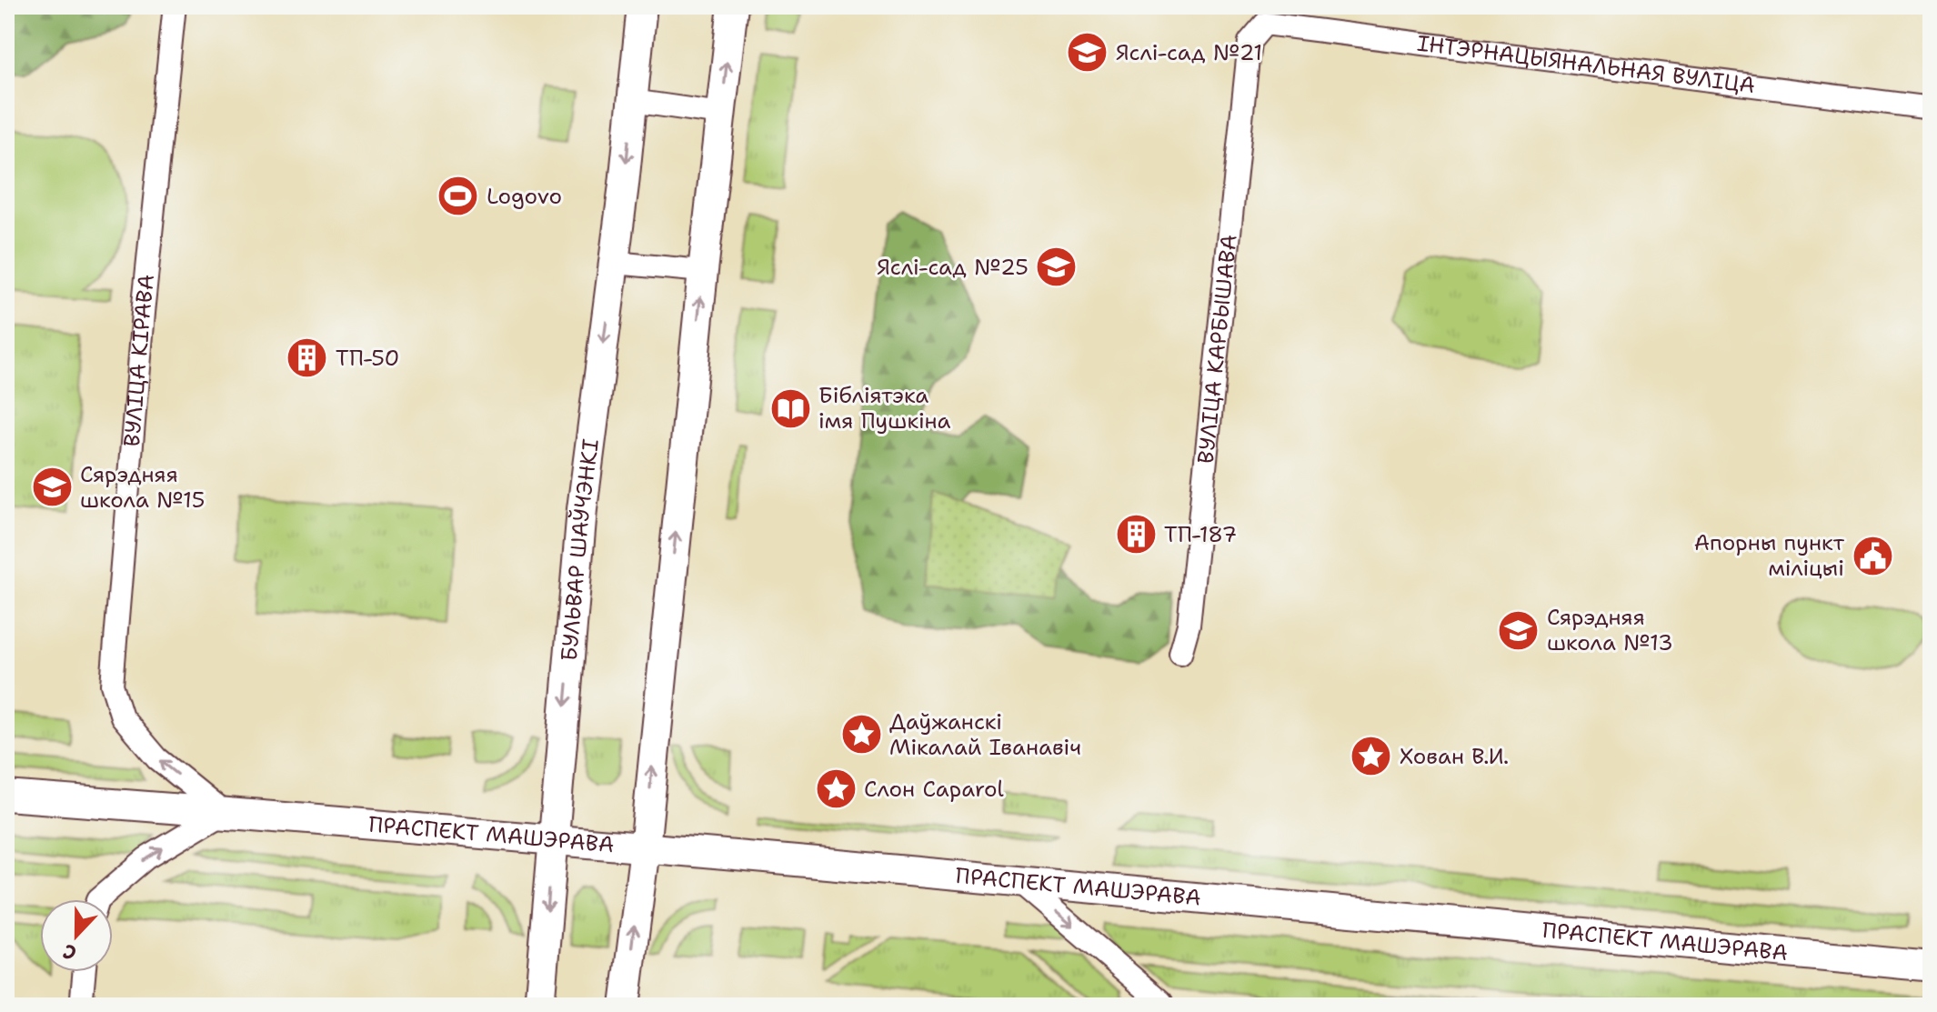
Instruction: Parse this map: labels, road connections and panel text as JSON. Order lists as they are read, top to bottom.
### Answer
{
  "streets": {
    "main road": ["БУЛЬВАР ШАЎЧЭНКІ", "ПРАСПЕКТ МАШЭРАВА"],
    "street": ["ІНТЭРНАЦЫЯНАЛЬНАЯ ВУЛІЦА", "ВУЛІЦА КАРБЫШАВА", "ВУЛІЦА КІРАВА"]
  },
  "crossings": [
    ["ІНТЭРНАЦЫЯНАЛЬНАЯ ВУЛІЦА", "ВУЛІЦА КАРБЫШАВА"],
    ["ВУЛІЦА КІРАВА", "ПРАСПЕКТ МАШЭРАВА"],
    ["БУЛЬВАР ШАЎЧЭНКІ", "ПРАСПЕКТ МАШЭРАВА"]
  ],
  "one_way": ["ВУЛІЦА КІРАВА"],
  "places": {
    "school or university": [
      "Яслі-сад №21",
      "Яслі-сад №25",
      "Сярэдняя школа №15",
      "Сярэдняя школа №13"
    ],
    "sports": ["Logovo"],
    "building": ["ТП-50", "ТП-187"],
    "library": ["Бібліятэка імя Пушкіна"],
    "public building": ["Апорны пункт міліцыі"],
    "place": ["Даўжанскі Мікалай Іванавіч", "Хован В.И.", "Слон Caparol"]
  },
  "north": "bottom"
}
